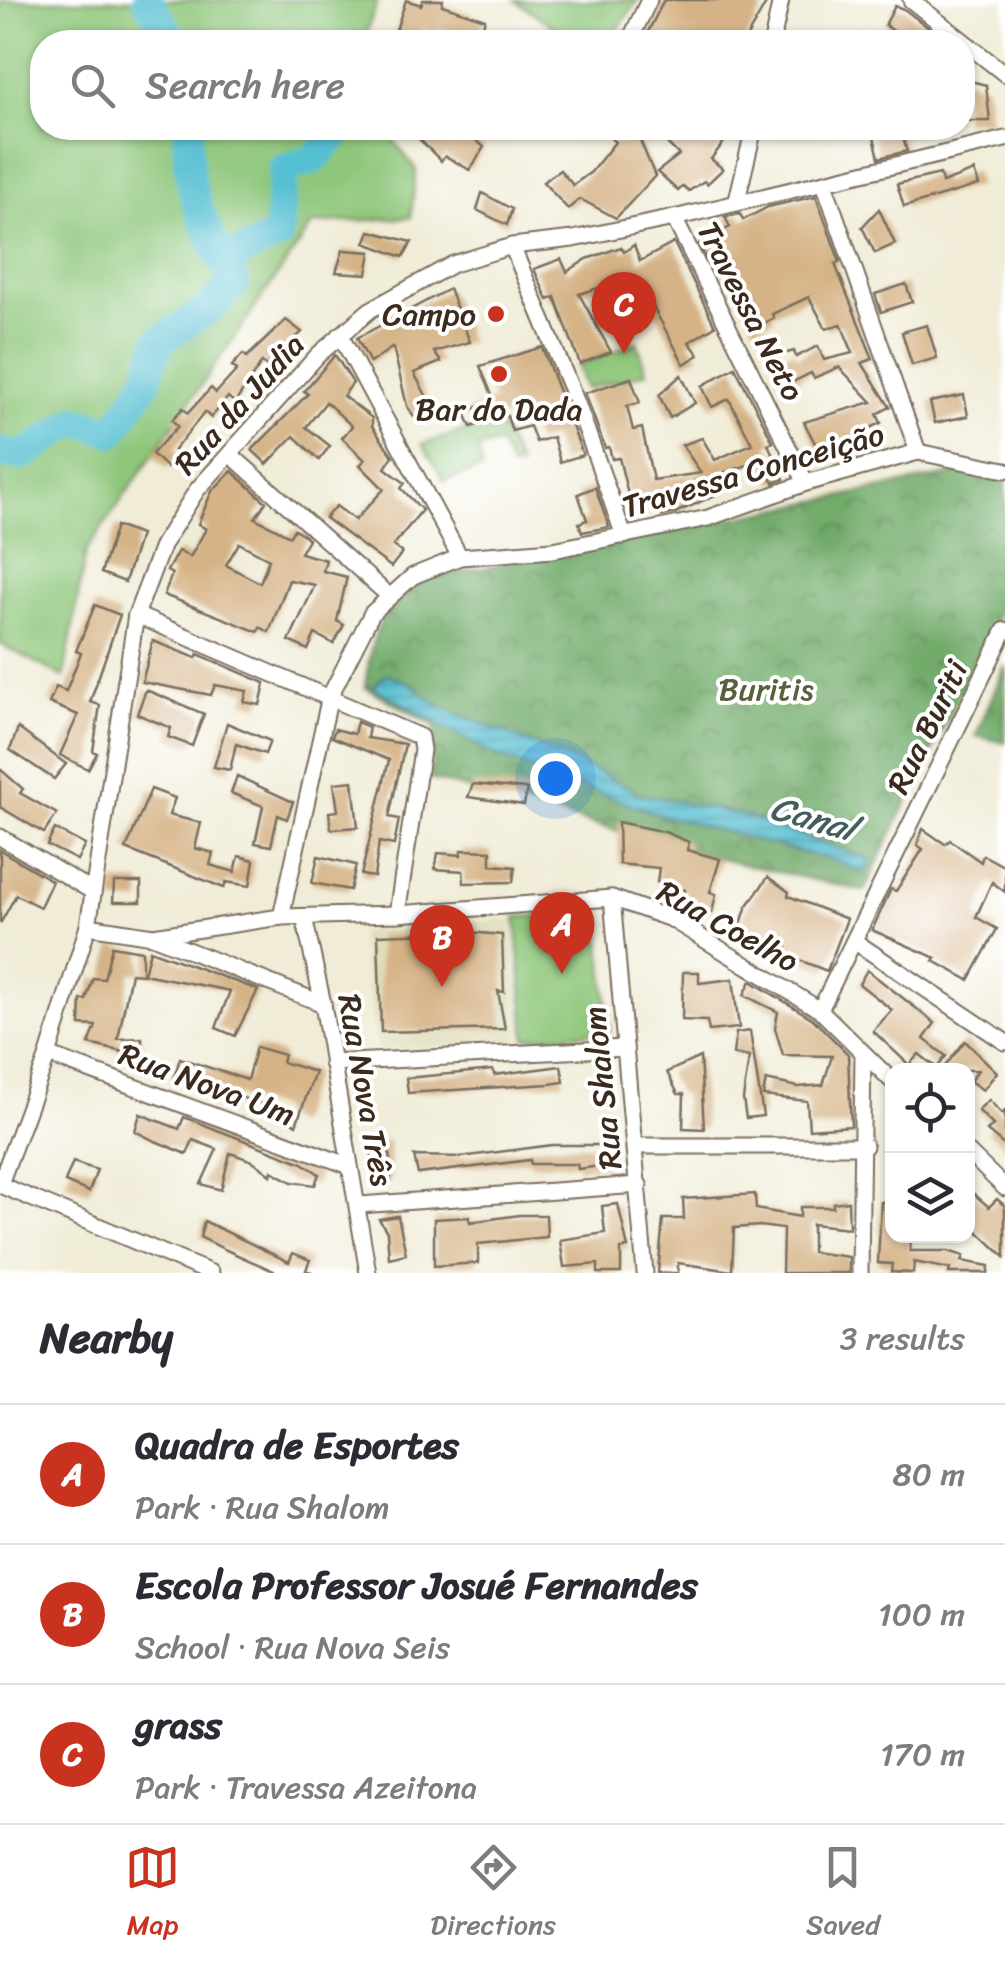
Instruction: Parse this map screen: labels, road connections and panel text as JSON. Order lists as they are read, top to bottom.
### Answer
{
  "streets": {
    "street": [
      "Travessa Neto",
      "Rua da Judia",
      "Travessa Conceição",
      "Rua Buriti",
      "Rua Coelho",
      "Rua Nova Um",
      "Rua Shalom",
      "Rua Nova Três"
    ]
  },
  "crossings": [
    ["Travessa Neto", "Rua da Judia"],
    ["Travessa Neto", "Travessa Conceição"],
    ["Rua da Judia", "Rua Coelho"],
    ["Rua da Judia", "Rua Nova Um"],
    ["Travessa Conceição", "Rua Coelho"],
    ["Rua Buriti", "Rua Coelho"],
    ["Rua Coelho", "Rua Shalom"],
    ["Rua Coelho", "Rua Nova Três"],
    ["Rua Nova Um", "Rua Nova Três"]
  ],
  "water": ["Canal"],
  "parks": ["Buritis"],
  "places": ["Campo", "Bar do Dada"],
  "page": {
    "search": "Search here",
    "pins": ["C", "A", "B"],
    "heading": ["Nearby", "3 results"],
    "list": [
      {
        "mark": "A",
        "name": "Quadra de Esportes",
        "note": "Park · Rua Shalom",
        "value": "80 m"
      },
      {
        "mark": "B",
        "name": "Escola Professor Josué Fernandes",
        "note": "School · Rua Nova Seis",
        "value": "100 m"
      },
      {
        "mark": "C",
        "name": "grass",
        "note": "Park · Travessa Azeitona",
        "value": "170 m"
      }
    ],
    "nav": ["Map", "Directions", "Saved"]
  }
}
